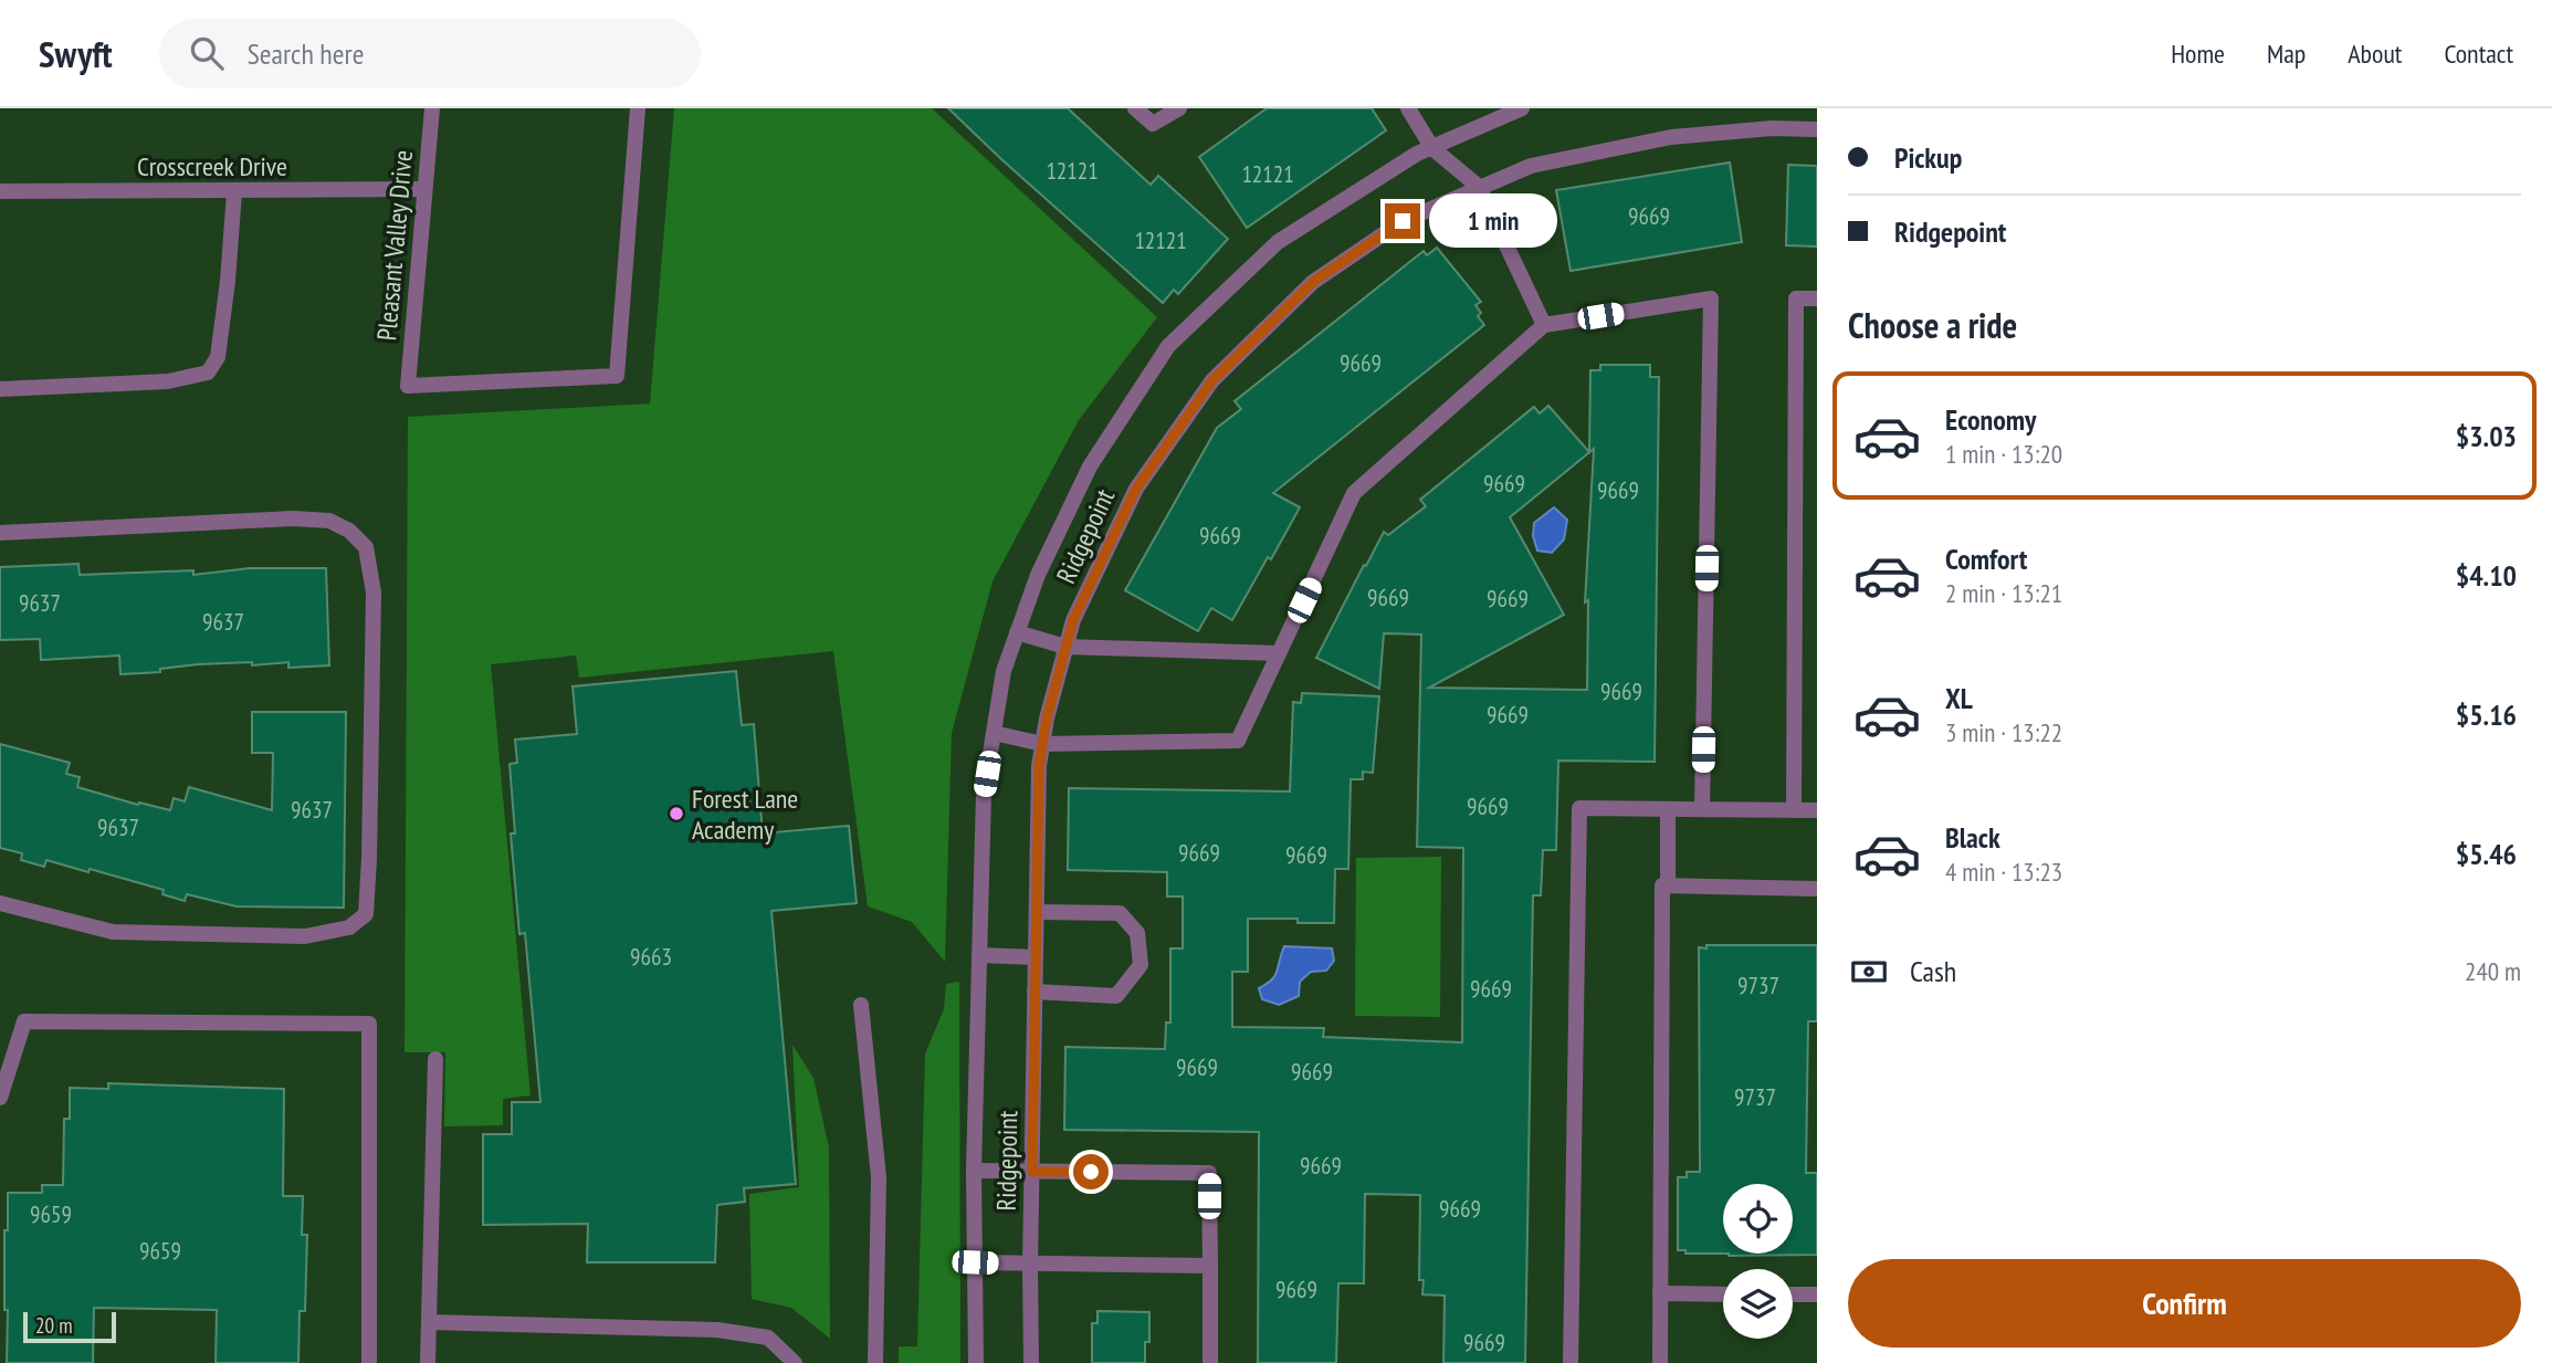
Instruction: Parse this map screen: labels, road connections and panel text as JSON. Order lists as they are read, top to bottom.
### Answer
{
  "streets": {
    "street": ["Crosscreek Drive", "Pleasant Valley Drive", "Ridgepoint"]
  },
  "crossings": [
    ["Crosscreek Drive", "Pleasant Valley Drive"]
  ],
  "places": ["Forest Lane Academy"],
  "house_numbers": [
    "12121",
    "12121",
    "9669",
    "12121",
    "9669",
    "9669",
    "9669",
    "9669",
    "9669",
    "9669",
    "9637",
    "9637",
    "9669",
    "9669",
    "9669",
    "9637",
    "9637",
    "9669",
    "9669",
    "9663",
    "9737",
    "9669",
    "9669",
    "9669",
    "9737",
    "9669",
    "9669",
    "9659",
    "9659",
    "9669",
    "9669"
  ],
  "scale_bar": "20 m",
  "page": {
    "header": "Swyft",
    "search": "Search here",
    "nav": [
      "Home",
      "Map",
      "About",
      "Contact"
    ],
    "banner": ["Pickup", "Ridgepoint"],
    "bubble": "1 min",
    "heading": "Choose a ride",
    "list": [
      {
        "name": "Economy",
        "note": "1 min · 13:20",
        "value": "$3.03"
      },
      {
        "name": "Comfort",
        "note": "2 min · 13:21",
        "value": "$4.10"
      },
      {
        "name": "XL",
        "note": "3 min · 13:22",
        "value": "$5.16"
      },
      {
        "name": "Black",
        "note": "4 min · 13:23",
        "value": "$5.46"
      }
    ],
    "pay": ["Cash", "240 m"],
    "buttons": "Confirm",
    "scale": "20 m"
  }
}
